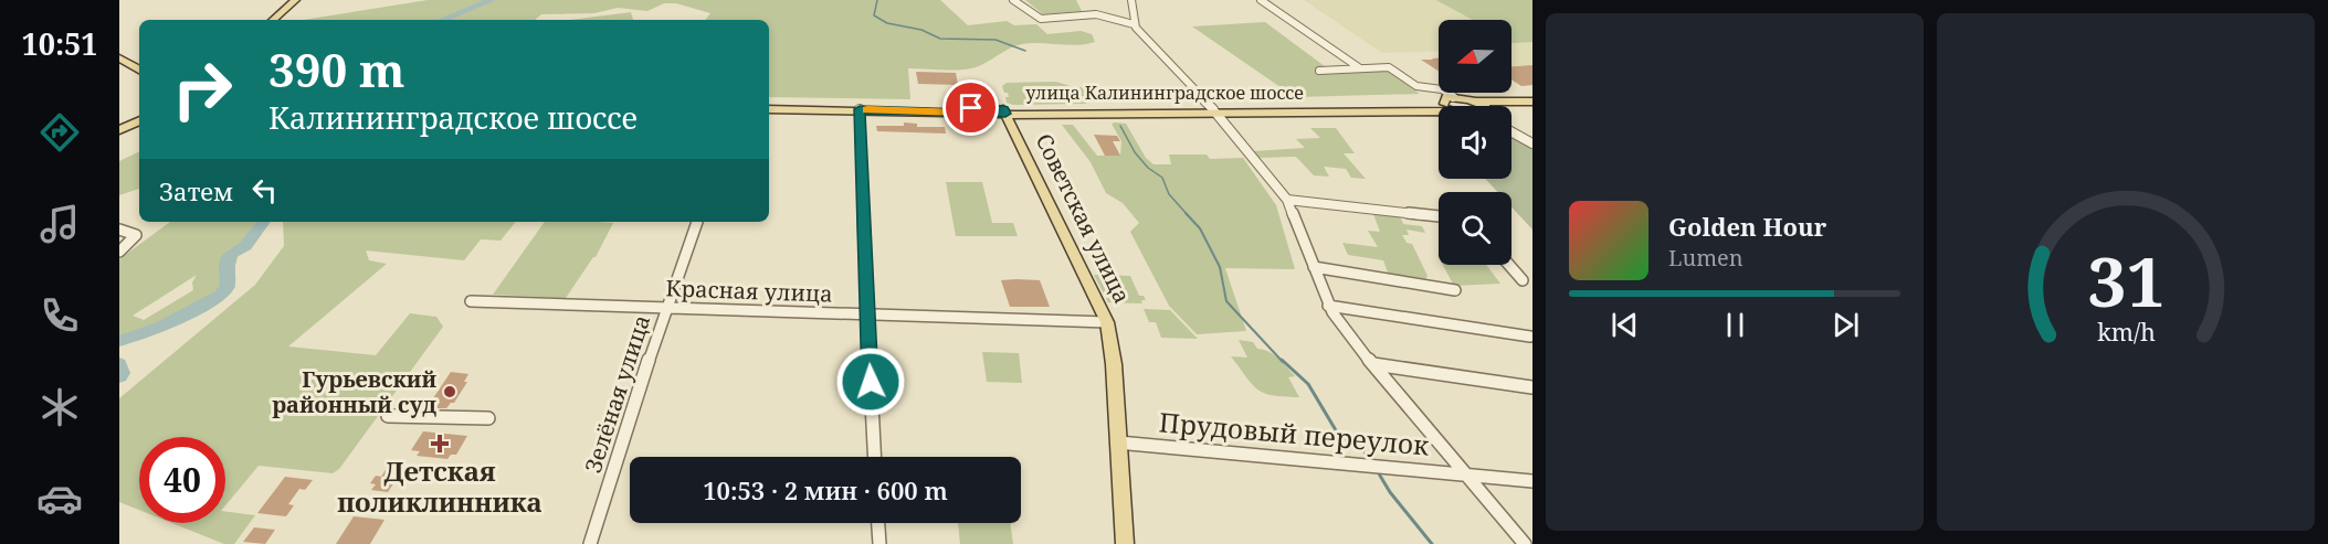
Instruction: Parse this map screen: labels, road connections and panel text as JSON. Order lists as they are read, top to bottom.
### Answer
{
  "streets": {
    "main road": ["улица Калининградское шоссе", "Советская улица"],
    "street": ["Красная улица", "Зелёная улица", "Прудовый переулок"]
  },
  "crossings": [
    ["улица Калининградское шоссе", "Советская улица"],
    ["Советская улица", "Красная улица"],
    ["Советская улица", "Прудовый переулок"],
    ["Красная улица", "Зелёная улица"]
  ],
  "places": {
    "other": ["Гурьевский районный суд"],
    "health": ["Детская поликлинника"]
  },
  "north": "left",
  "page": {
    "tabs": "10:51",
    "turn": ["390 m", "Калининградское шоссе"],
    "then": "Затем",
    "song": ["Golden Hour", "Lumen"],
    "limit": "40",
    "trip": "10:53 · 2 мин · 600 m",
    "gauge": ["31", "km/h"]
  }
}
